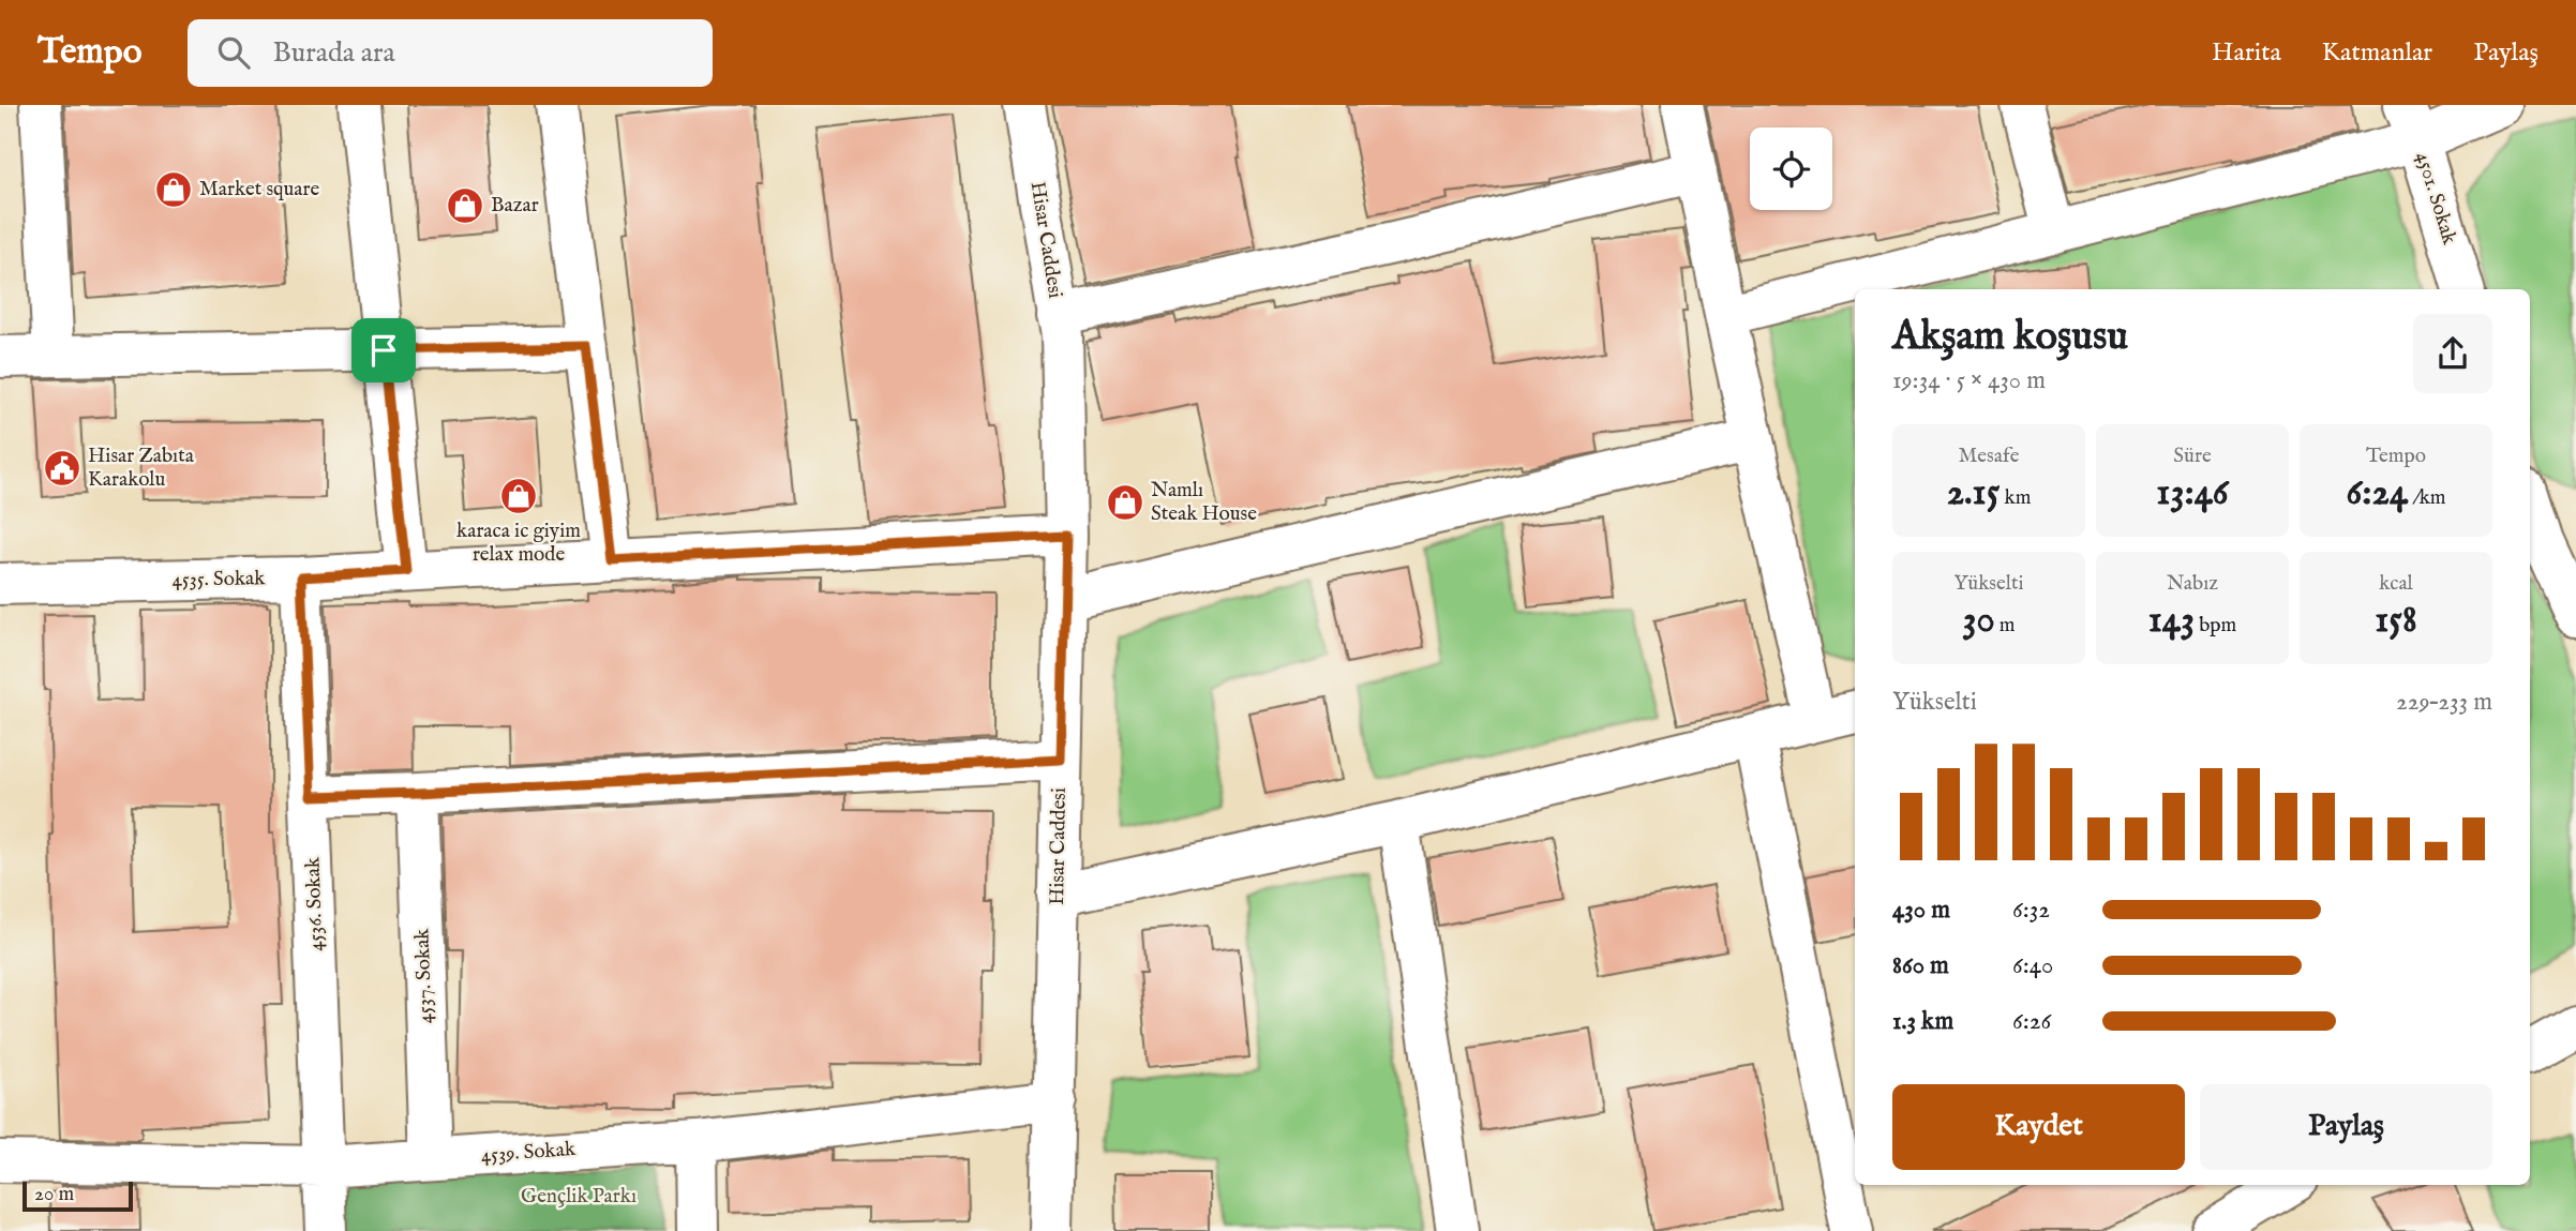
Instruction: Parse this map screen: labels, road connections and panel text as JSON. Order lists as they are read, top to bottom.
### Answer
{
  "streets": {
    "street": [
      "4501. Sokak",
      "Hisar Caddesi",
      "4535. Sokak",
      "4536. Sokak",
      "4537. Sokak",
      "4539. Sokak"
    ]
  },
  "crossings": [
    ["Hisar Caddesi", "4535. Sokak"],
    ["Hisar Caddesi", "4539. Sokak"],
    ["4535. Sokak", "4536. Sokak"],
    ["4536. Sokak", "4539. Sokak"],
    ["4537. Sokak", "4539. Sokak"]
  ],
  "parks": ["Gençlik Parkı"],
  "places": {
    "shop": [
      "Market square",
      "Bazar",
      "karaca ic giyim relax mode",
      "Namlı Steak House"
    ],
    "public building": ["Hisar Zabıta Karakolu"]
  },
  "scale_bar": "20 m",
  "page": {
    "header": "Tempo",
    "search": "Burada ara",
    "nav": ["Harita", "Katmanlar", "Paylaş"],
    "heading": ["Akşam koşusu", "19:34 · 5 × 430 m"],
    "stats": [
      ["Mesafe", "2.15 km"],
      ["Süre", "13:46"],
      ["Tempo", "6:24 /km"],
      ["Yükselti", "30 m"],
      ["Nabız", "143 bpm"],
      ["kcal", "158"]
    ],
    "chart": ["Yükselti", "229–233 m"],
    "list": [
      {
        "name": "430 m",
        "note": "6:32"
      },
      {
        "name": "860 m",
        "note": "6:40"
      },
      {
        "name": "1.3 km",
        "note": "6:26"
      }
    ],
    "buttons": ["Kaydet", "Paylaş"],
    "scale": "20 m"
  }
}
